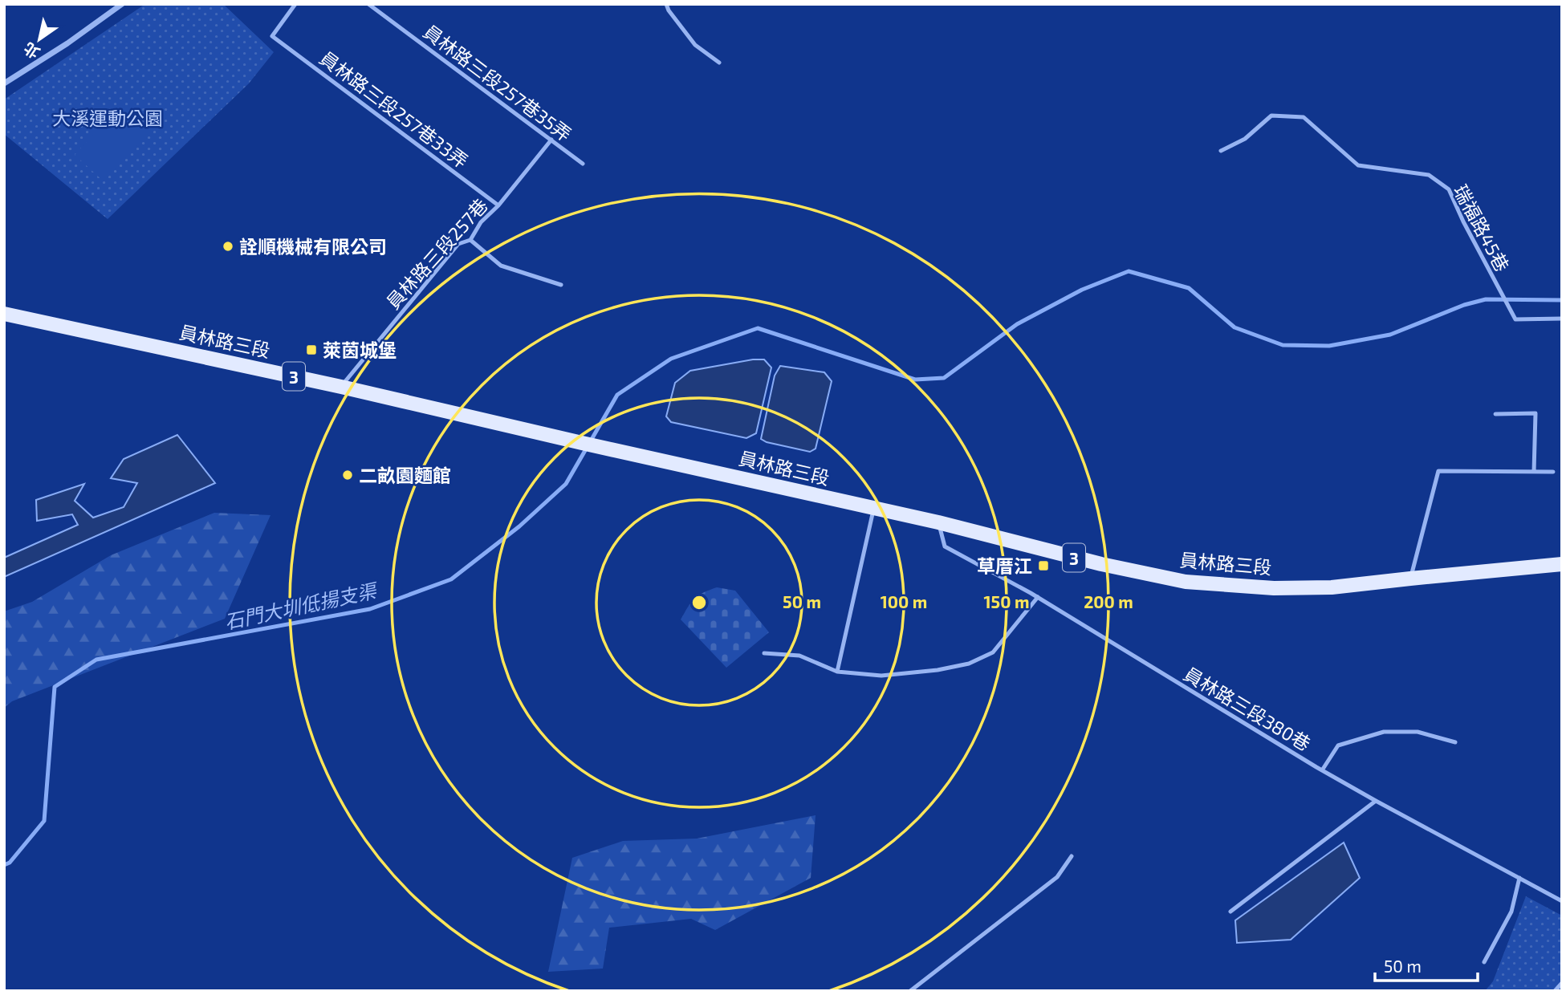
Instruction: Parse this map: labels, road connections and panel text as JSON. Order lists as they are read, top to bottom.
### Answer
{
  "streets": {
    "main road": ["員林路三段", "3"],
    "lane": [
      "員林路三段257巷35弄",
      "員林路三段257巷33弄",
      "瑞福路45巷",
      "員林路三段257巷",
      "員林路三段380巷"
    ]
  },
  "crossings": [
    ["員林路三段257巷35弄", "員林路三段257巷"],
    ["員林路三段257巷33弄", "員林路三段257巷"],
    ["員林路三段257巷", "員林路三段"],
    ["員林路三段", "員林路三段380巷"]
  ],
  "water": ["石門大圳低揚支渠"],
  "parks": ["大溪運動公園"],
  "places": {
    "other": ["詮順機械有限公司", "二畝園麵館"],
    "transit": ["萊茵城堡", "草厝江"]
  },
  "scale_bar": "50 m",
  "north": "bottom left",
  "rings": [
    "50 m",
    "100 m",
    "150 m",
    "200 m"
  ]
}
